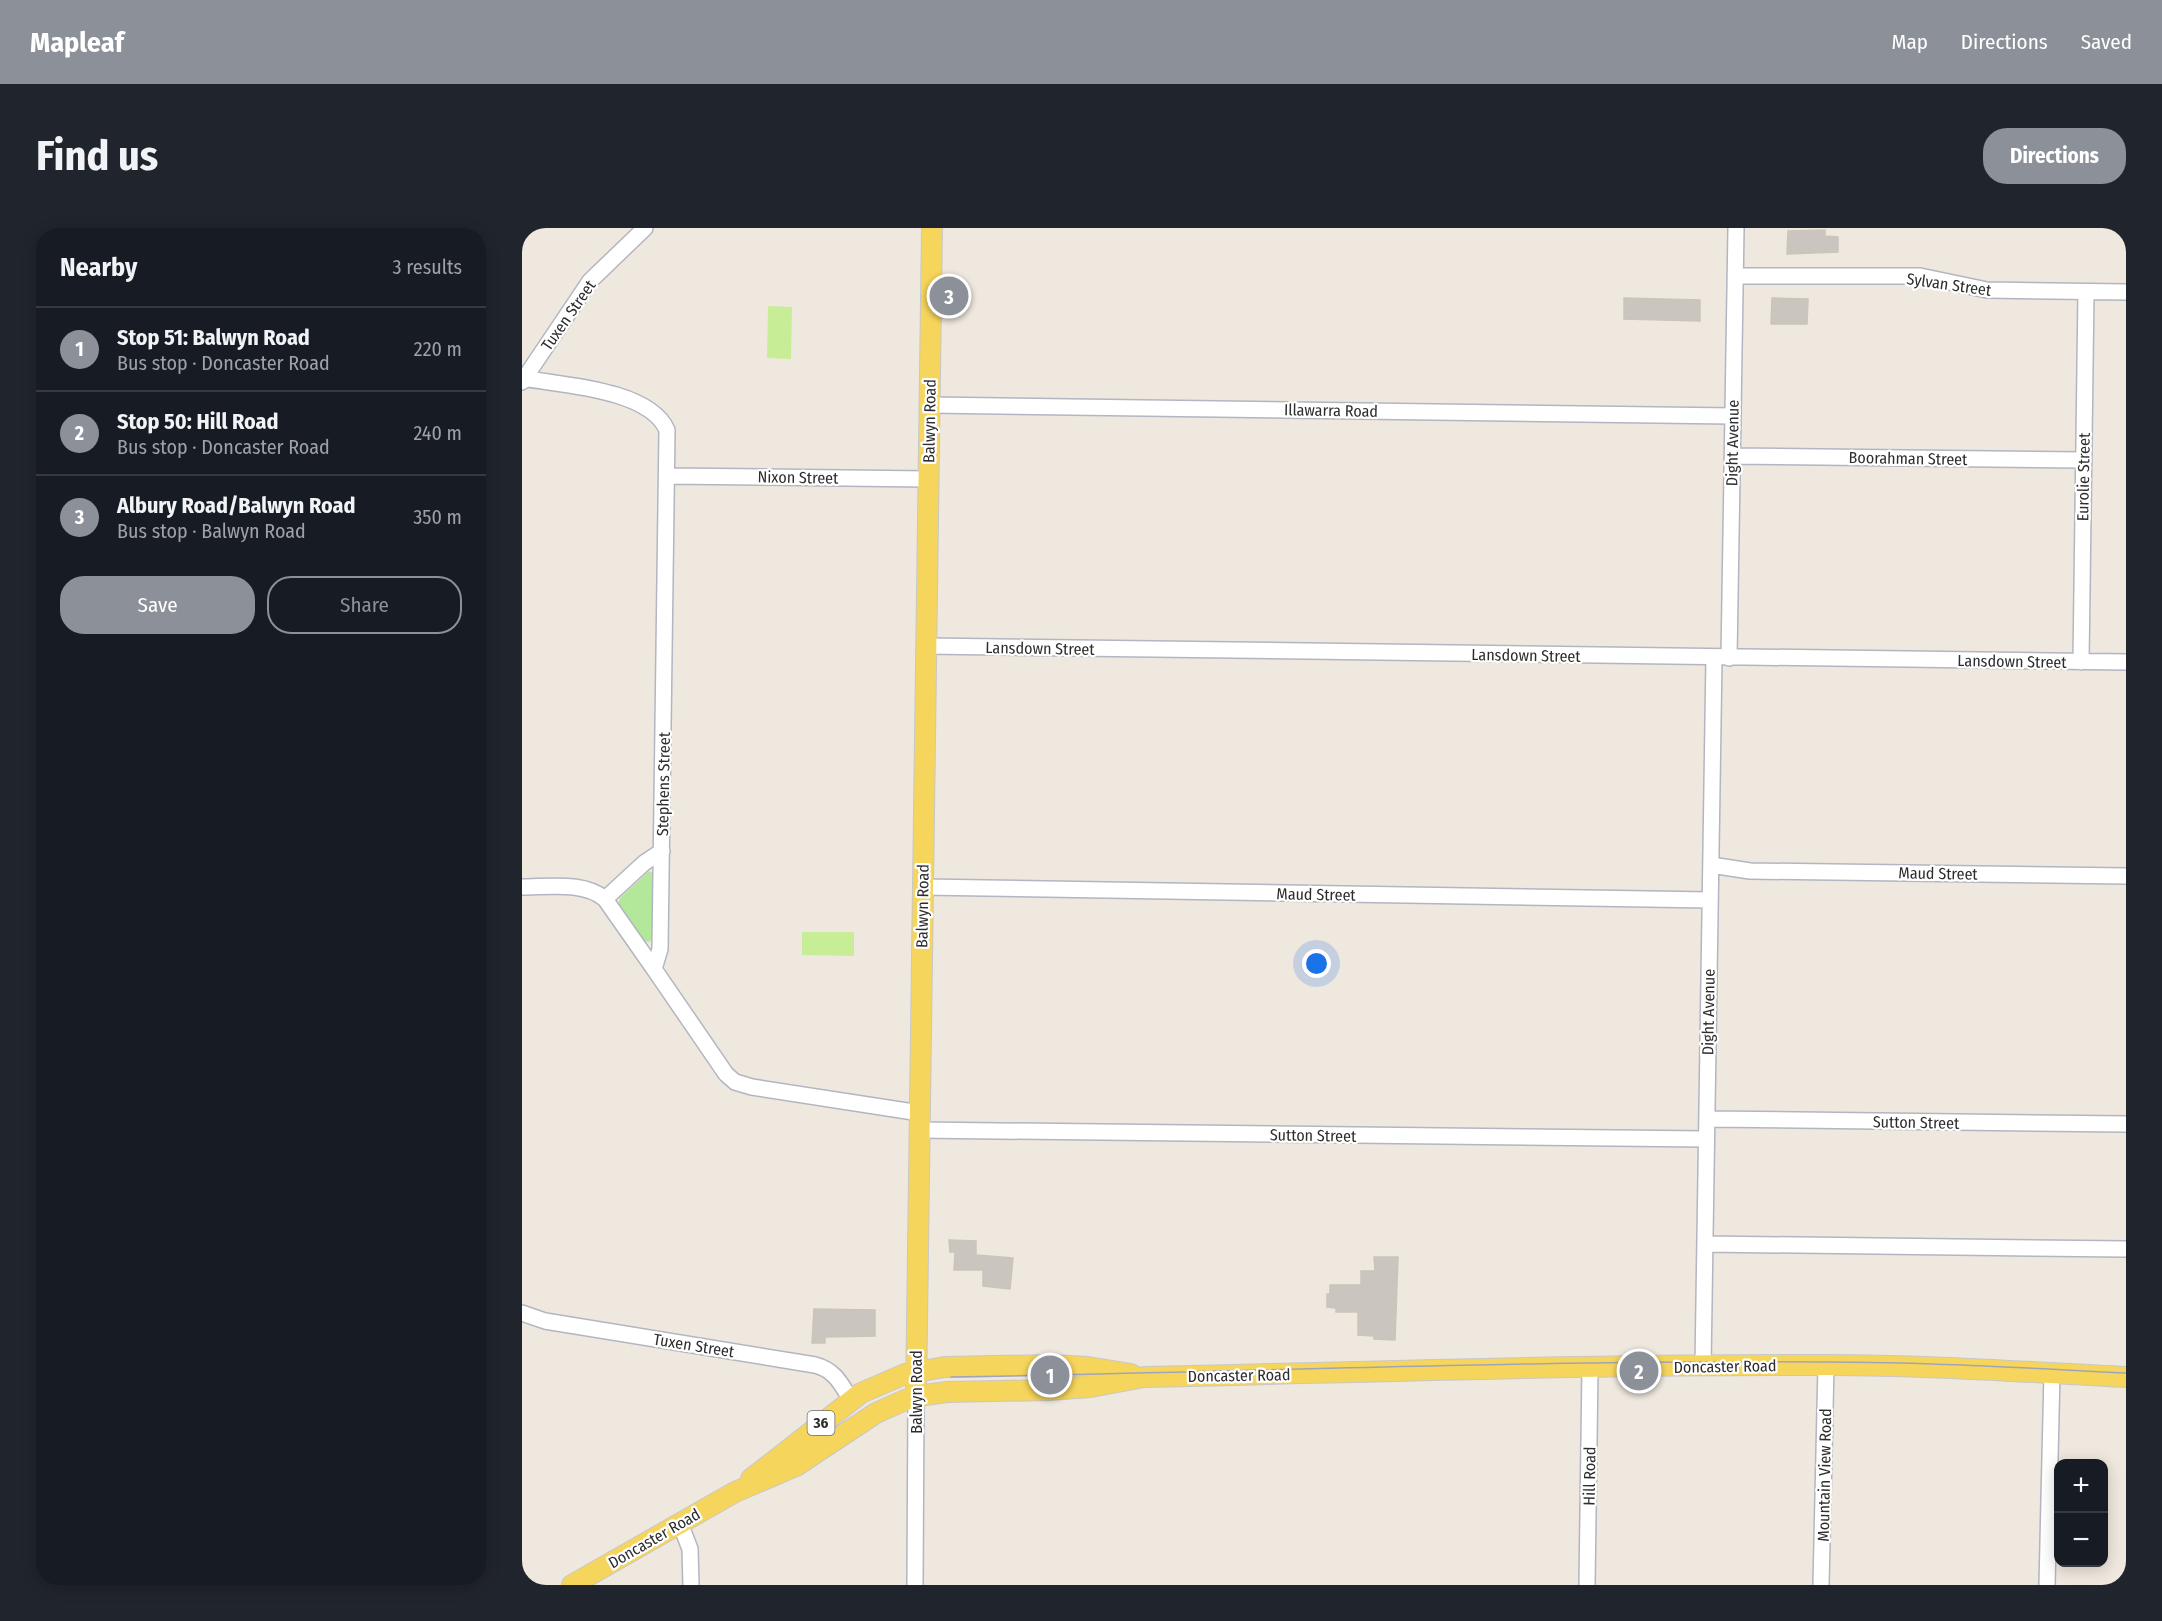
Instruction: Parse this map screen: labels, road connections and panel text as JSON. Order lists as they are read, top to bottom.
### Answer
{
  "streets": {
    "main road": ["Balwyn Road", "Doncaster Road", "36"],
    "street": [
      "Sylvan Street",
      "Tuxen Street",
      "Illawarra Road",
      "Dight Avenue",
      "Boorahman Street",
      "Nixon Street",
      "Eurolie Street",
      "Lansdown Street",
      "Stephens Street",
      "Maud Street",
      "Sutton Street",
      "Mountain View Road",
      "Hill Road"
    ]
  },
  "crossings": [
    ["Sylvan Street", "Dight Avenue"],
    ["Sylvan Street", "Eurolie Street"],
    ["Tuxen Street", "Stephens Street"],
    ["Tuxen Street", "Doncaster Road"],
    ["Illawarra Road", "Balwyn Road"],
    ["Illawarra Road", "Dight Avenue"],
    ["Balwyn Road", "Nixon Street"],
    ["Balwyn Road", "Lansdown Street"],
    ["Balwyn Road", "Maud Street"],
    ["Balwyn Road", "Sutton Street"],
    ["Balwyn Road", "Doncaster Road"],
    ["Dight Avenue", "Boorahman Street"],
    ["Dight Avenue", "Lansdown Street"],
    ["Dight Avenue", "Maud Street"],
    ["Dight Avenue", "Sutton Street"],
    ["Dight Avenue", "Doncaster Road"],
    ["Boorahman Street", "Eurolie Street"],
    ["Nixon Street", "Stephens Street"],
    ["Eurolie Street", "Lansdown Street"],
    ["Doncaster Road", "Mountain View Road"],
    ["Doncaster Road", "Hill Road"]
  ],
  "page": {
    "header": "Mapleaf",
    "nav": ["Map", "Directions", "Saved"],
    "buttons": [
      "Directions",
      ["Save", "Share"]
    ],
    "title": "Find us",
    "heading": ["Nearby", "3 results"],
    "pins": ["3", "2", "1"],
    "list": [
      {
        "mark": "1",
        "name": "Stop 51: Balwyn Road",
        "note": "Bus stop · Doncaster Road",
        "value": "220 m"
      },
      {
        "mark": "2",
        "name": "Stop 50: Hill Road",
        "note": "Bus stop · Doncaster Road",
        "value": "240 m"
      },
      {
        "mark": "3",
        "name": "Albury Road/Balwyn Road",
        "note": "Bus stop · Balwyn Road",
        "value": "350 m"
      }
    ],
    "map_buttons": ["+", "−"]
  }
}
